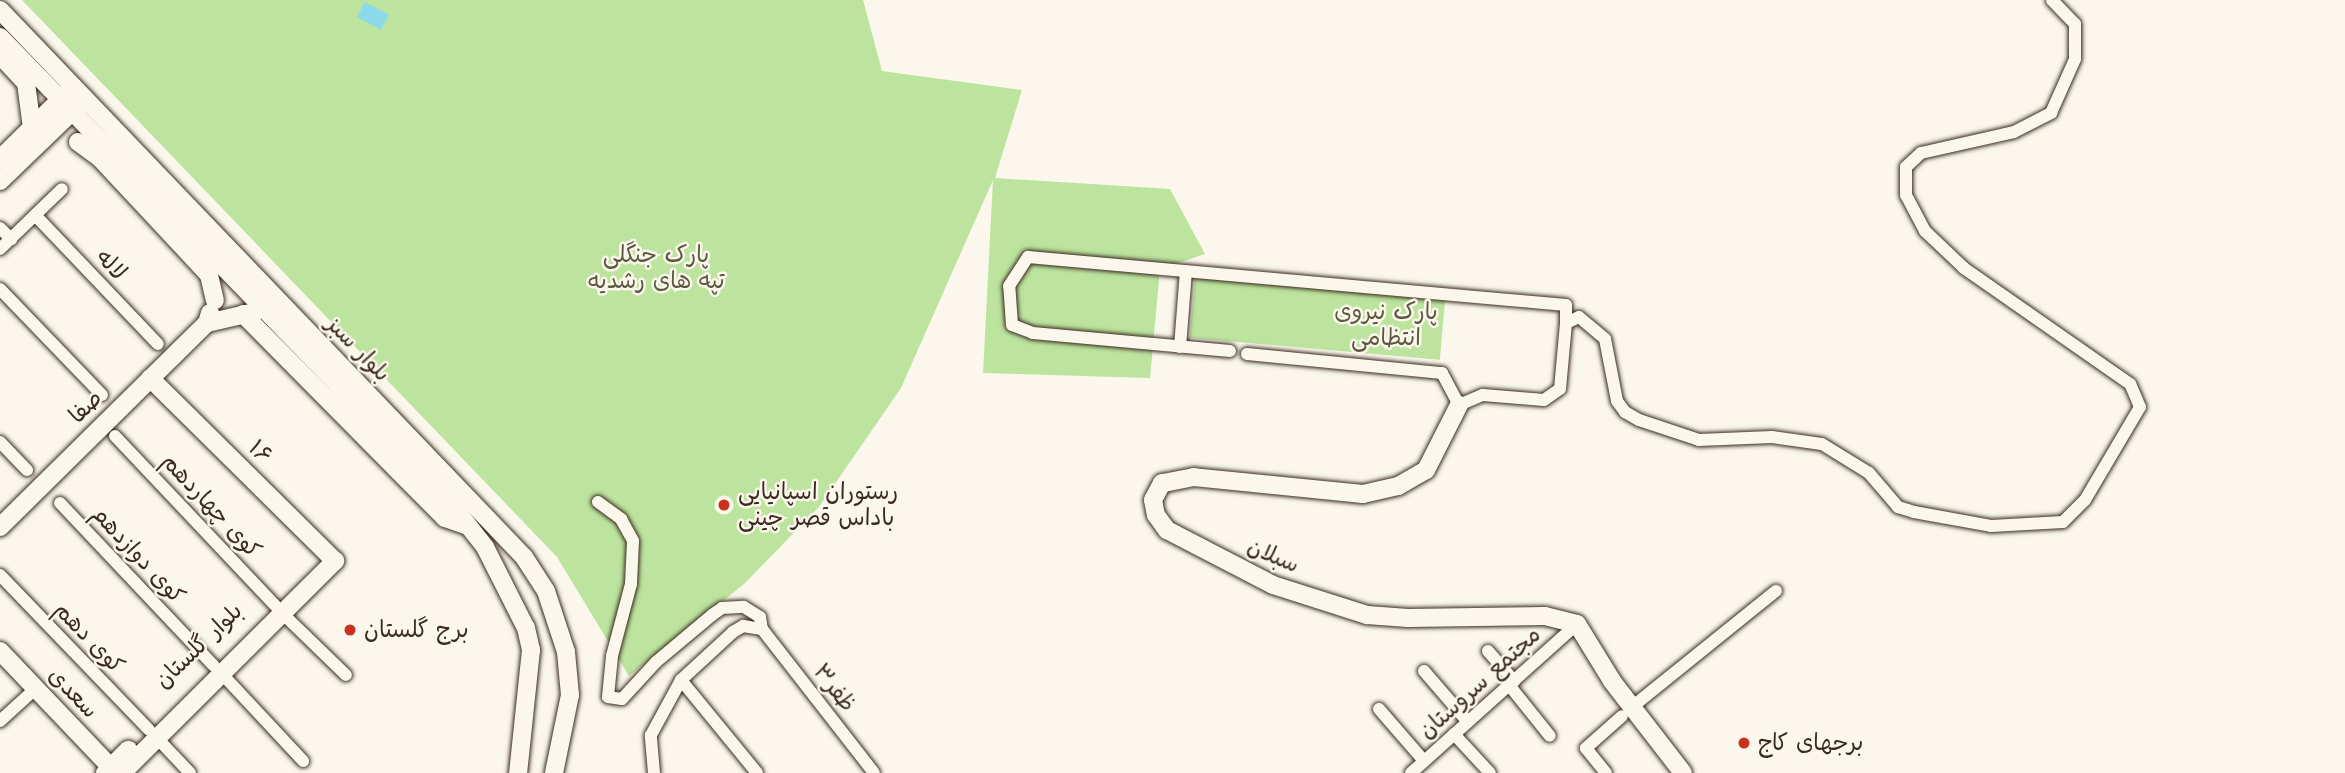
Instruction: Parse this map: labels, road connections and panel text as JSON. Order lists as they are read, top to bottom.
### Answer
{
  "streets": {
    "street": [
      "لاله",
      "بلوار سبز",
      "صفا",
      "۱۶",
      "کوی چهاردهم",
      "کوی دوازدهم",
      "سبلان",
      "کوی دهم",
      "بلوار گلستان",
      "مجتمع سروستان",
      "ظفر۳",
      "سعدی"
    ]
  },
  "crossings": [
    ["صفا", "۱۶"],
    ["۱۶", "بلوار گلستان"],
    ["کوی چهاردهم", "بلوار گلستان"],
    ["کوی دوازدهم", "بلوار گلستان"],
    ["سبلان", "مجتمع سروستان"],
    ["کوی دهم", "بلوار گلستان"],
    ["بلوار گلستان", "سعدی"]
  ],
  "parks": ["پارک جنگلی تپه های رشدیه", "پارک نیروی انتظامی"],
  "places": ["رستوران اسپانیایی باداس قصر چینی", "برج گلستان", "برجهای کاج"]
}
